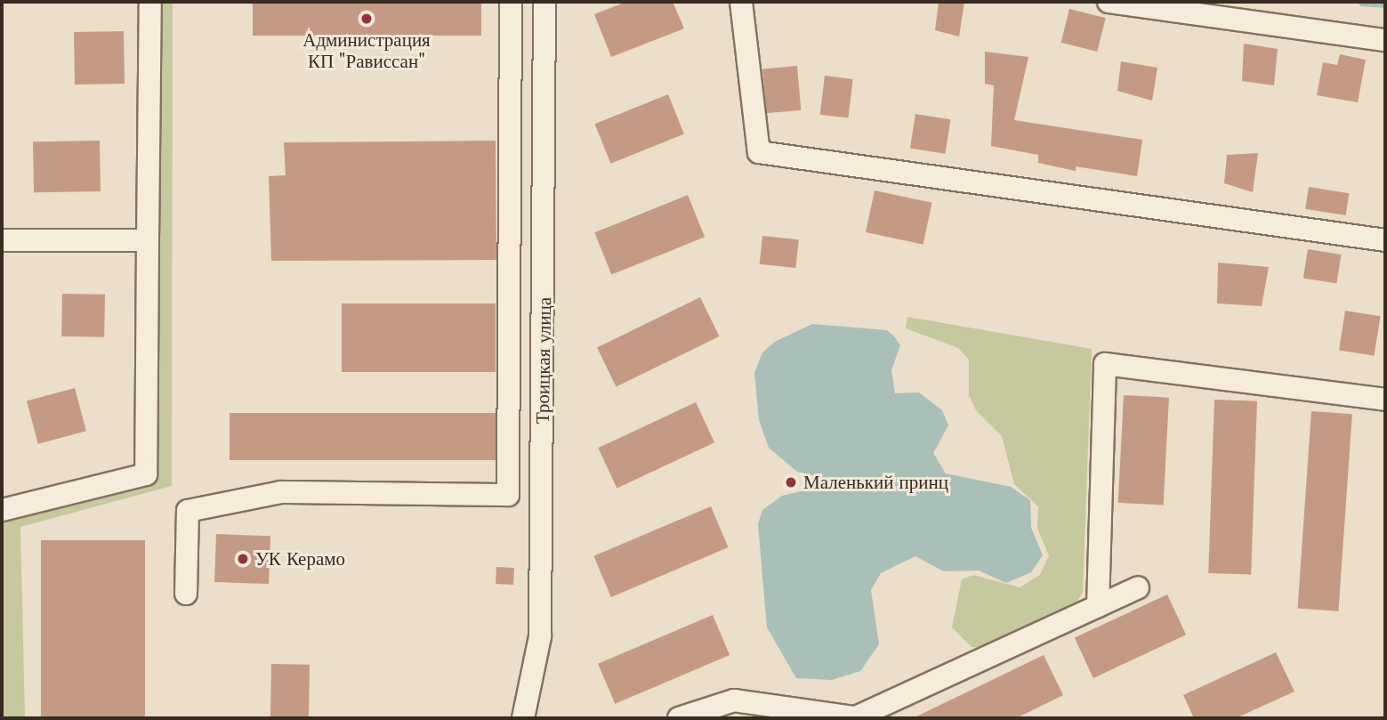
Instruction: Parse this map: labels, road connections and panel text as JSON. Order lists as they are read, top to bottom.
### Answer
{
  "streets": {
    "street": ["Троицкая улица"]
  },
  "places": ["Администрация КП \"Рависсан\"", "Маленький принц", "УК Керамо"]
}
